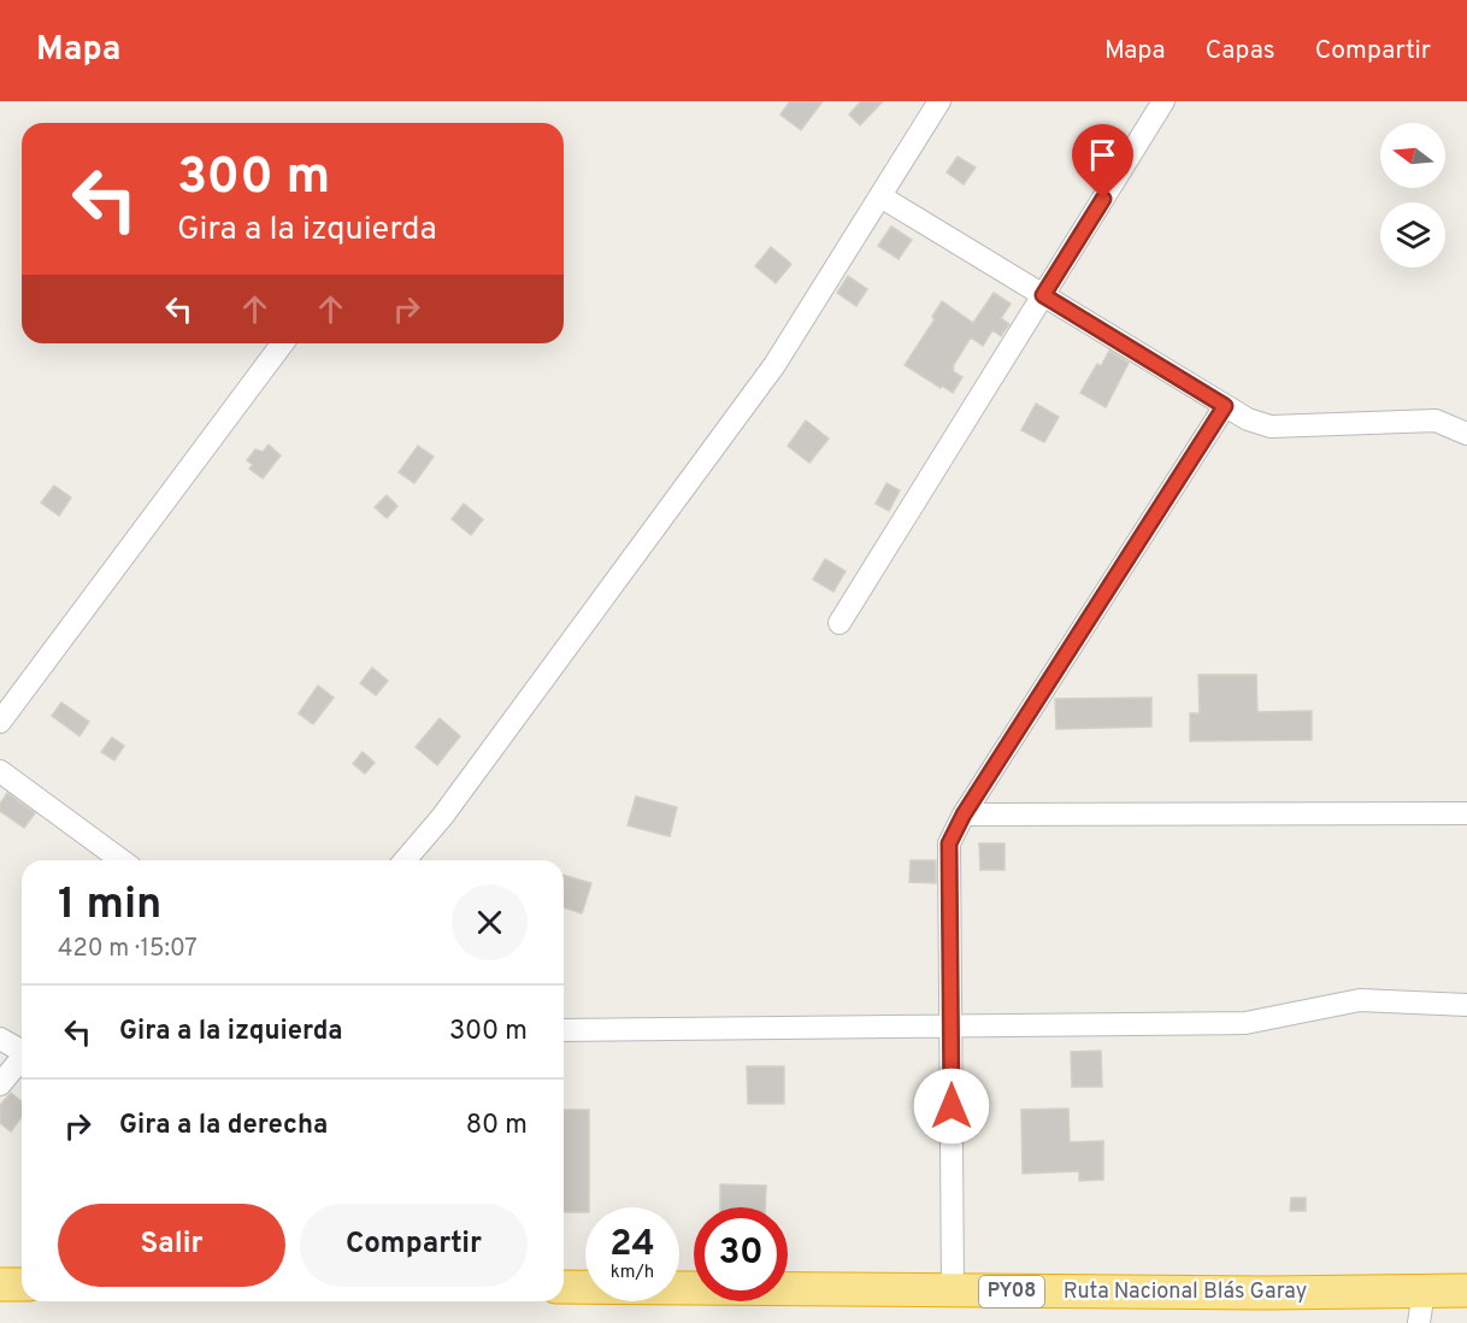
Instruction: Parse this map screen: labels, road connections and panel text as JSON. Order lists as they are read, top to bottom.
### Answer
{
  "streets": {
    "highway": ["PY08", "Ruta Nacional Blás Garay"]
  },
  "north": "left",
  "page": {
    "header": "Mapa",
    "nav": ["Mapa", "Capas", "Compartir"],
    "turn": ["300 m", "Gira a la izquierda"],
    "heading": ["1 min", "420 m · 15:07"],
    "list": [
      {
        "name": "Gira a la izquierda",
        "value": "300 m"
      },
      {
        "name": "Gira a la derecha",
        "value": "80 m"
      }
    ],
    "buttons": ["Salir", "Compartir"],
    "speed": "24 km/h",
    "limit": "30"
  }
}
